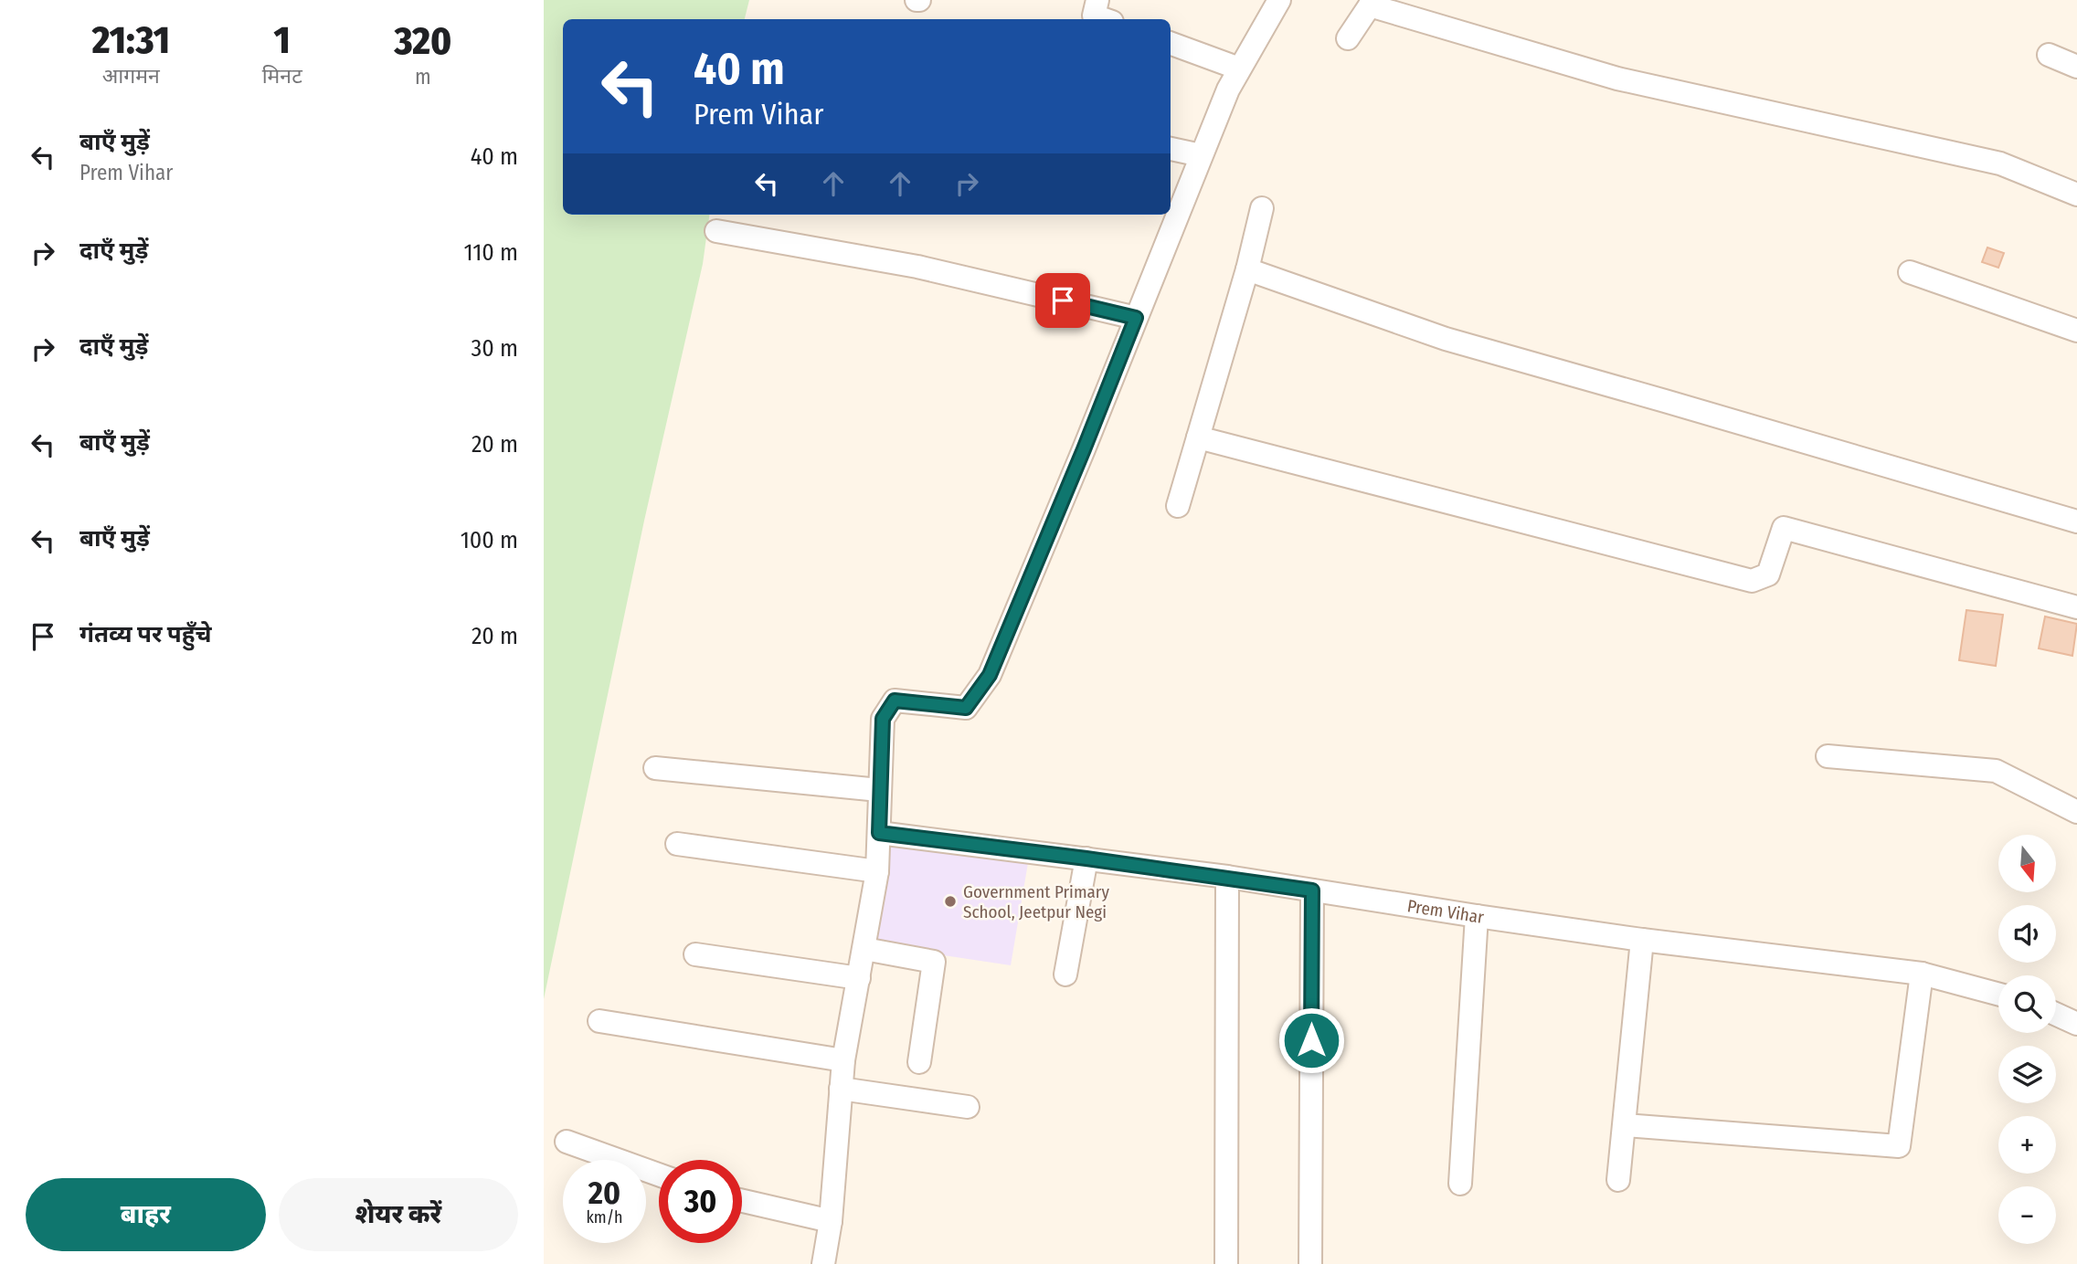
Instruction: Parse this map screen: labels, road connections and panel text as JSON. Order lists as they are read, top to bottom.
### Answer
{
  "streets": {
    "street": ["Prem Vihar"]
  },
  "places": ["Government Primary School, Jeetpur Negi"],
  "north": "bottom",
  "page": {
    "eta": [
      "21:31",
      "आगमन",
      "1",
      "मिनट",
      "320",
      "m"
    ],
    "turn": ["40 m", "Prem Vihar"],
    "list": [
      {
        "name": "बाएँ मुड़ें",
        "note": "Prem Vihar",
        "value": "40 m"
      },
      {
        "name": "दाएँ मुड़ें",
        "value": "110 m"
      },
      {
        "name": "दाएँ मुड़ें",
        "value": "30 m"
      },
      {
        "name": "बाएँ मुड़ें",
        "value": "20 m"
      },
      {
        "name": "बाएँ मुड़ें",
        "value": "100 m"
      },
      {
        "name": "गंतव्य पर पहुँचे",
        "value": "20 m"
      }
    ],
    "map_buttons": ["+", "−"],
    "speed": "20 km/h",
    "limit": "30",
    "buttons": ["बाहर", "शेयर करें"]
  }
}
